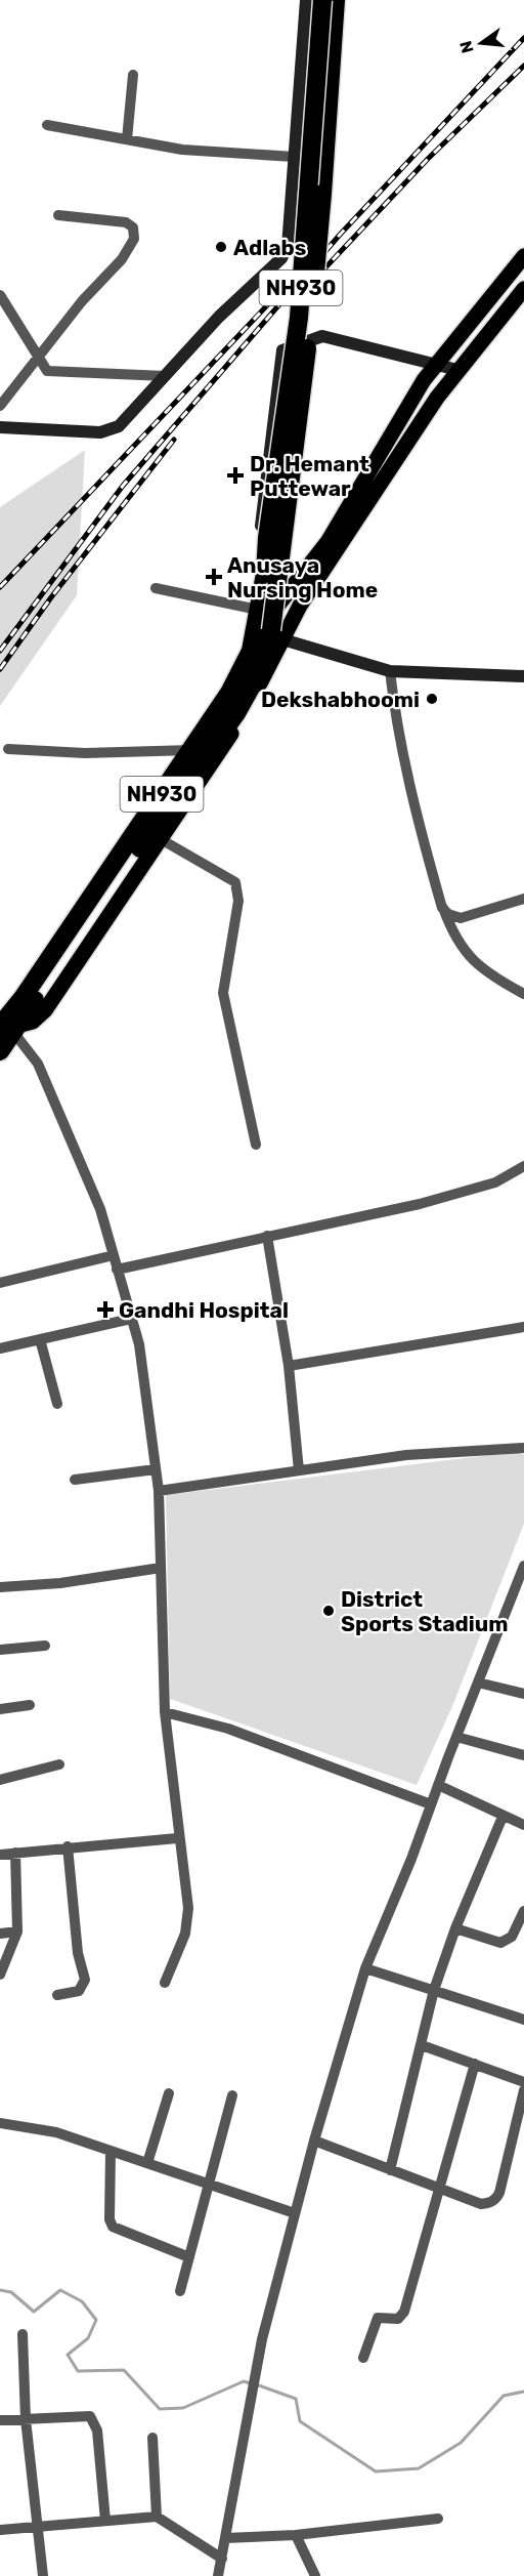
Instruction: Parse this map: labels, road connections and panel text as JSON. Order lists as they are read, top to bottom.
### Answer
{
  "streets": {
    "highway": ["NH930"]
  },
  "places": {
    "other": ["Adlabs", "Dekshabhoomi", "District Sports Stadium"],
    "health": ["Dr. Hemant Puttewar", "Anusaya Nursing Home", "Gandhi Hospital"]
  },
  "north": "left"
}
